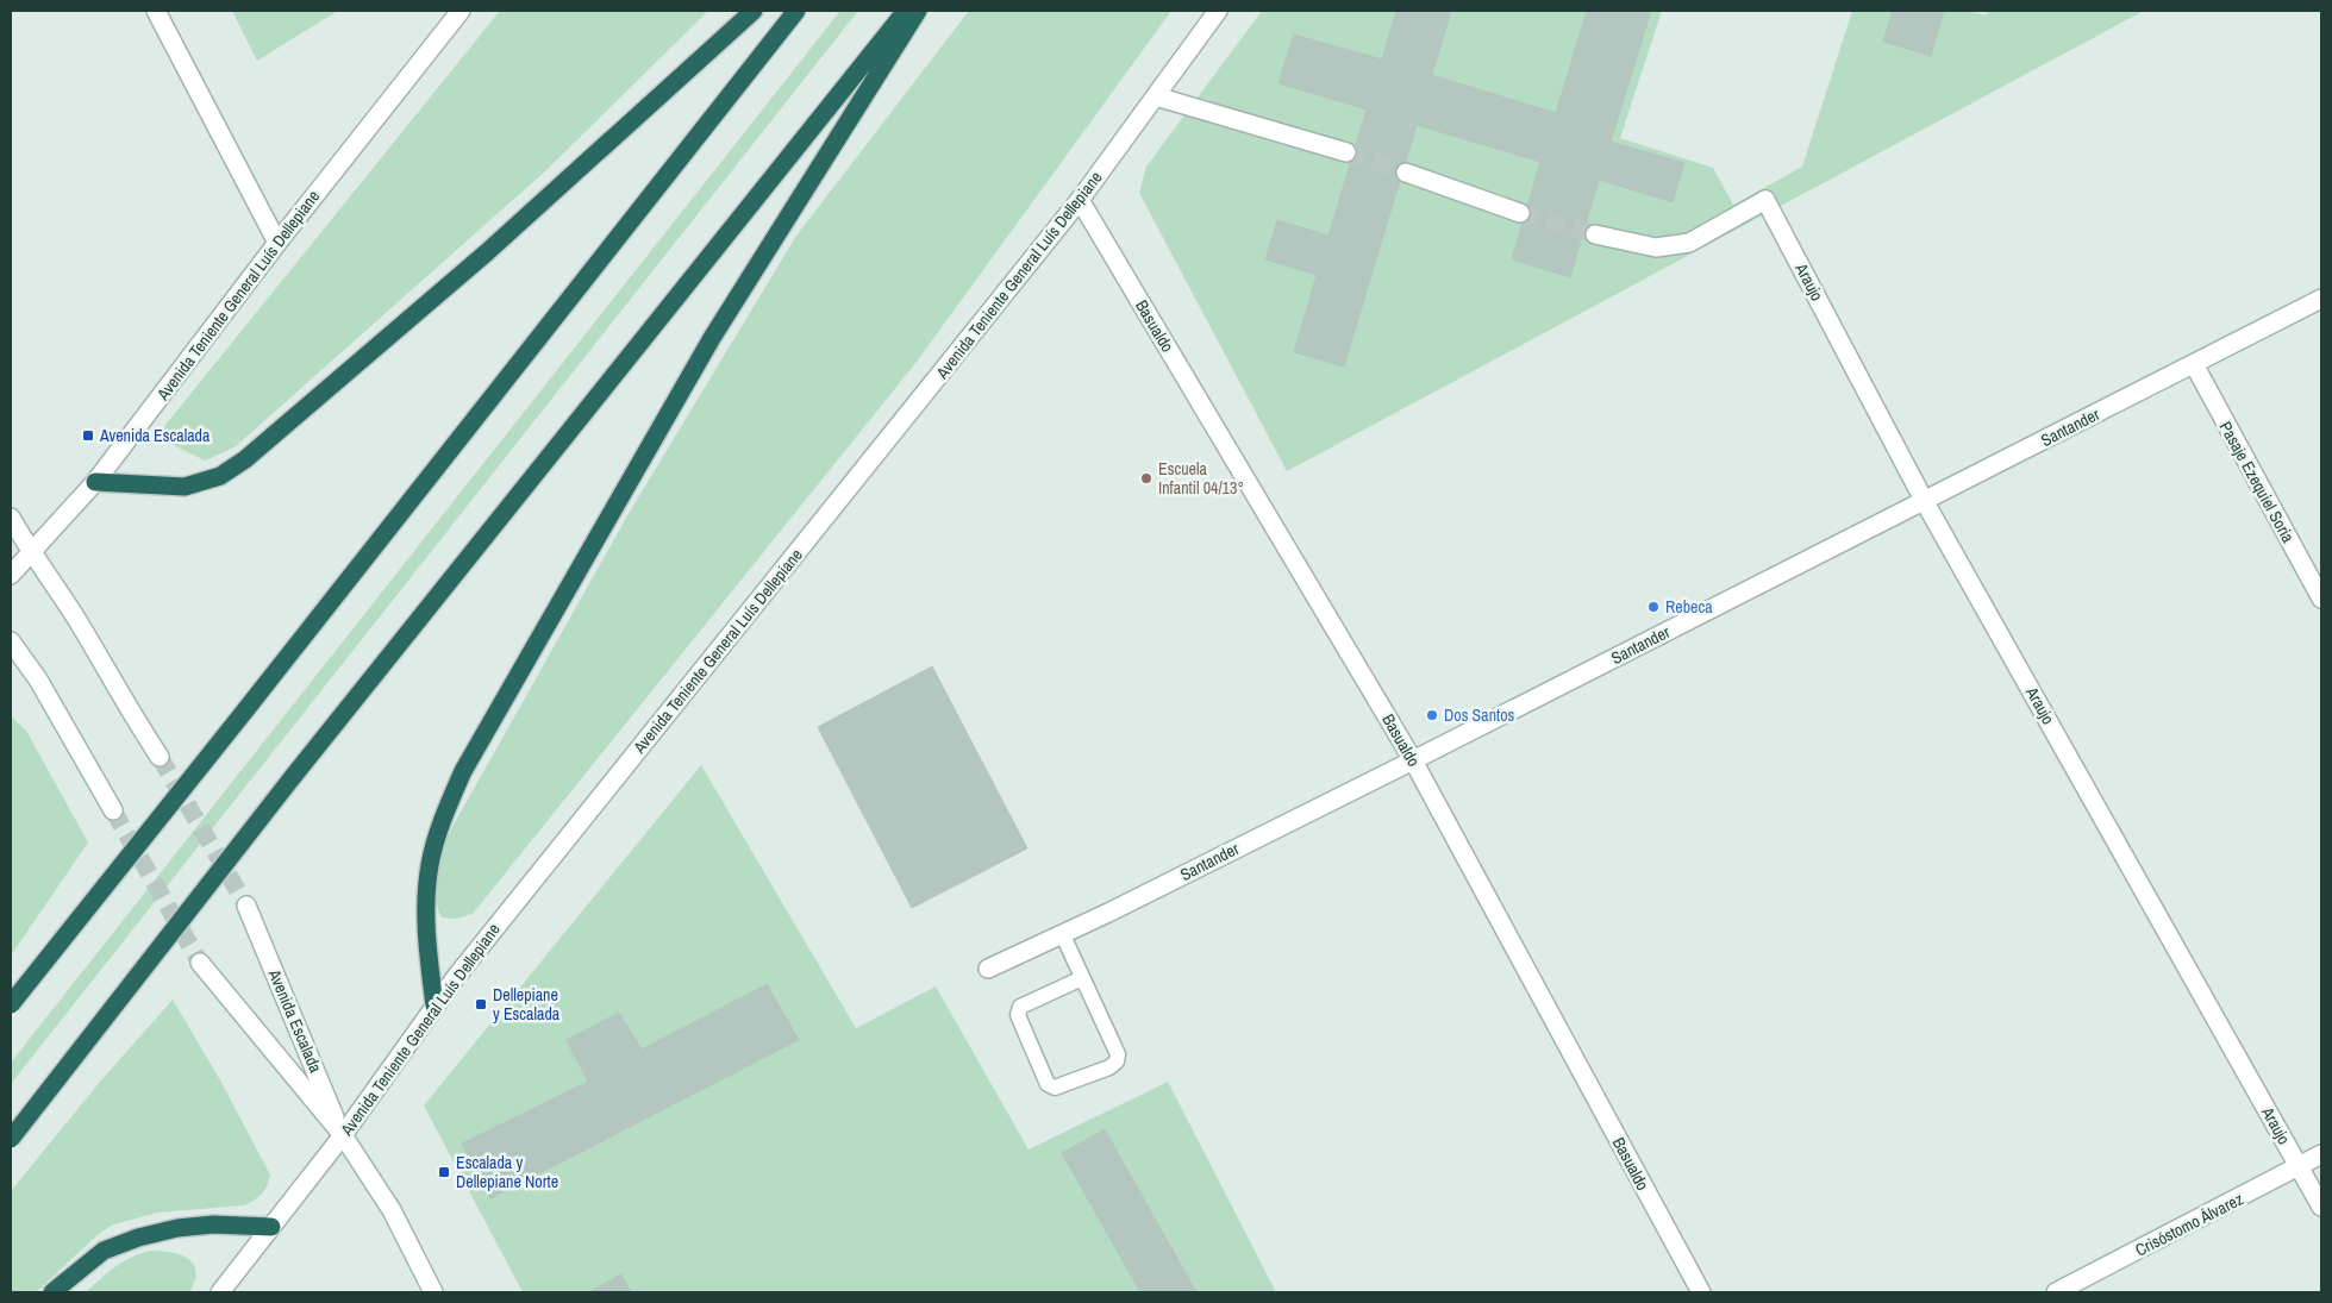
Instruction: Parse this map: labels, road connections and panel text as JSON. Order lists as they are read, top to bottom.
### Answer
{
  "streets": {
    "street": [
      "Avenida Teniente General Luís Dellepiane",
      "Araujo",
      "Basualdo",
      "Santander",
      "Pasaje Ezequiel Soria",
      "Avenida Escalada",
      "Crisóstomo Álvarez"
    ]
  },
  "crossings": [
    ["Avenida Teniente General Luís Dellepiane", "Basualdo"],
    ["Avenida Teniente General Luís Dellepiane", "Avenida Escalada"],
    ["Araujo", "Santander"],
    ["Araujo", "Crisóstomo Álvarez"],
    ["Basualdo", "Santander"],
    ["Santander", "Pasaje Ezequiel Soria"]
  ],
  "places": {
    "transit": ["Avenida Escalada", "Dellepiane y Escalada", "Escalada y Dellepiane Norte"],
    "other": ["Escuela Infantil 04/13°", "Rebeca", "Dos Santos"]
  }
}
